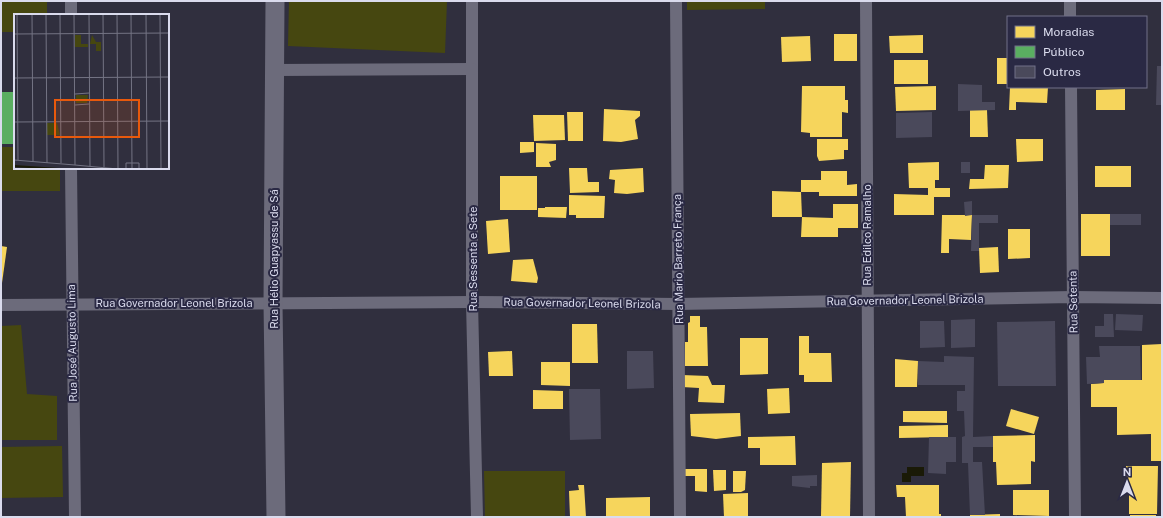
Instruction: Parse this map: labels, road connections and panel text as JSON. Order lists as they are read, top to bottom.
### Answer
{
  "streets": {
    "main road": ["Rua Hélio Guapyassu de Sá"],
    "street": [
      "Rua Edilco Ramalho",
      "Rua Sessenta e Sete",
      "Rua Mario Barreto França",
      "Rua Governador Leonel Brizola",
      "Rua Setenta",
      "Rua José Augusto Lima"
    ]
  },
  "crossings": [
    ["Rua Edilco Ramalho", "Rua Governador Leonel Brizola"],
    ["Rua Hélio Guapyassu de Sá", "Rua Governador Leonel Brizola"],
    ["Rua Sessenta e Sete", "Rua Governador Leonel Brizola"],
    ["Rua Mario Barreto França", "Rua Governador Leonel Brizola"],
    ["Rua Governador Leonel Brizola", "Rua Setenta"],
    ["Rua Governador Leonel Brizola", "Rua José Augusto Lima"]
  ],
  "legend": ["Moradias", "Público", "Outros"],
  "north": "top"
}
